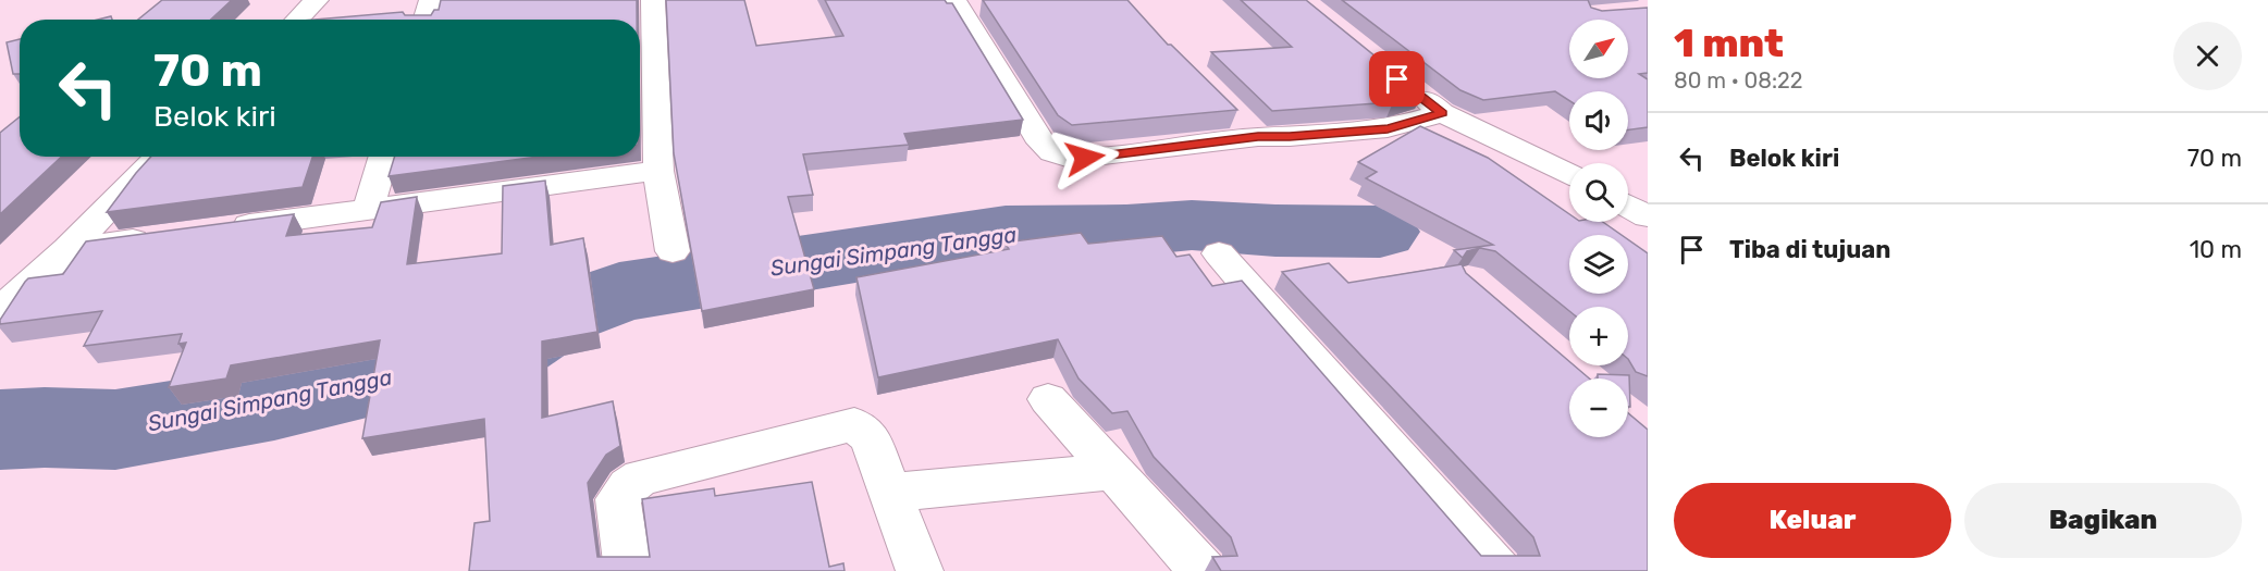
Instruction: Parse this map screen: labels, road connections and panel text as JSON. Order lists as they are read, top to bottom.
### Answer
{
  "water": ["Sungai Simpang Tangga"],
  "north": "top right",
  "page": {
    "heading": ["1 mnt", "80 m · 08:22"],
    "map_buttons": ["+", "−"],
    "turn": ["70 m", "Belok kiri"],
    "list": [
      {
        "name": "Belok kiri",
        "value": "70 m"
      },
      {
        "name": "Tiba di tujuan",
        "value": "10 m"
      }
    ],
    "buttons": ["Keluar", "Bagikan"]
  }
}
